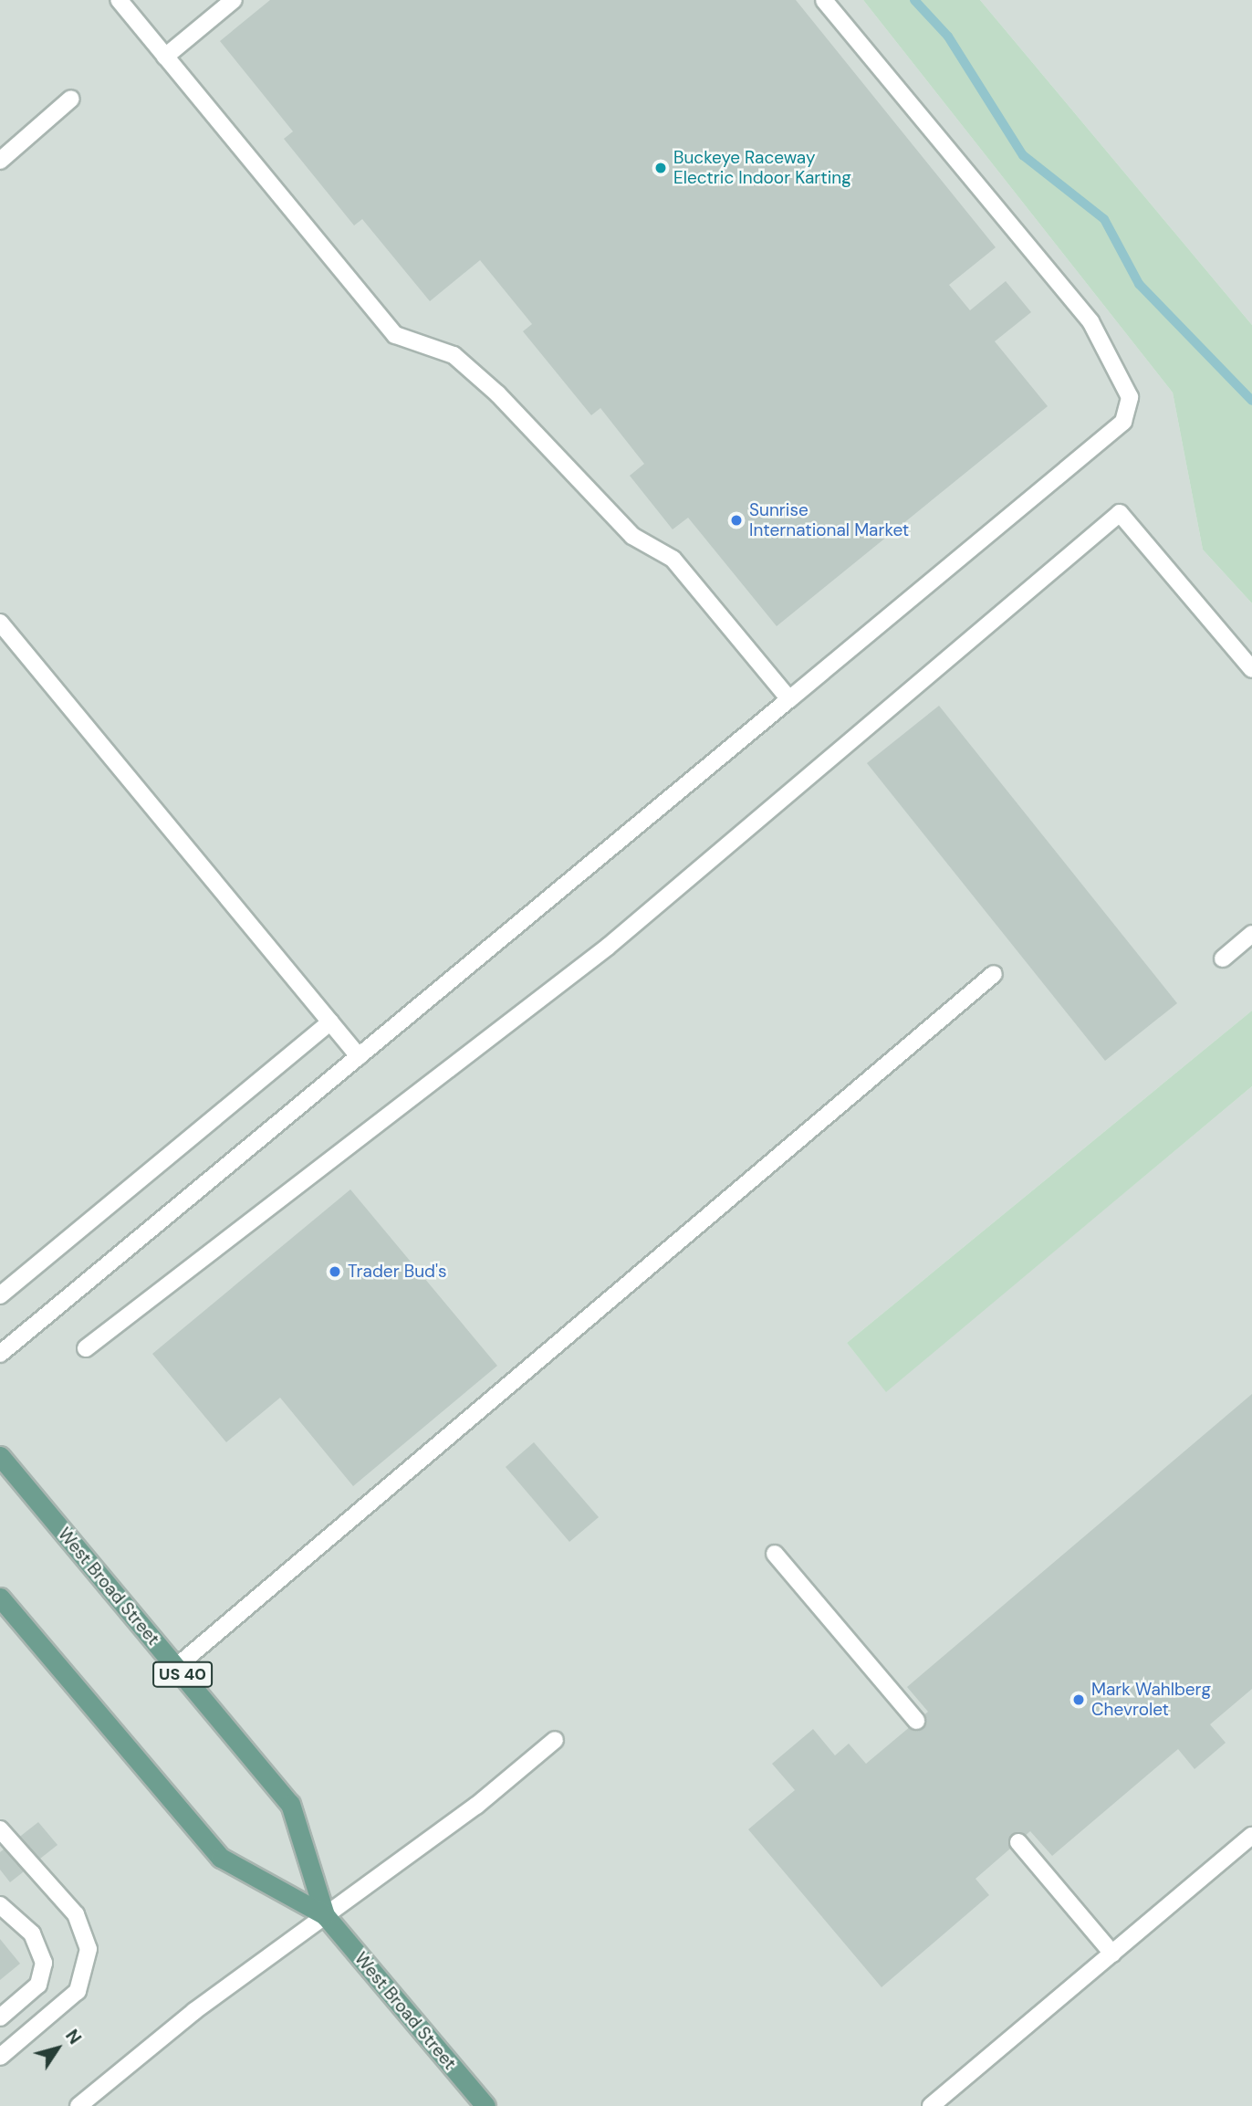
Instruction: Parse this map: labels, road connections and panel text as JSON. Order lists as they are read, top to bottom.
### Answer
{
  "streets": {
    "main road": ["West Broad Street", "US 40"]
  },
  "places": [
    "Buckeye Raceway Electric Indoor Karting",
    "Sunrise International Market",
    "Trader Bud's",
    "Mark Wahlberg Chevrolet"
  ],
  "north": "top right"
}
